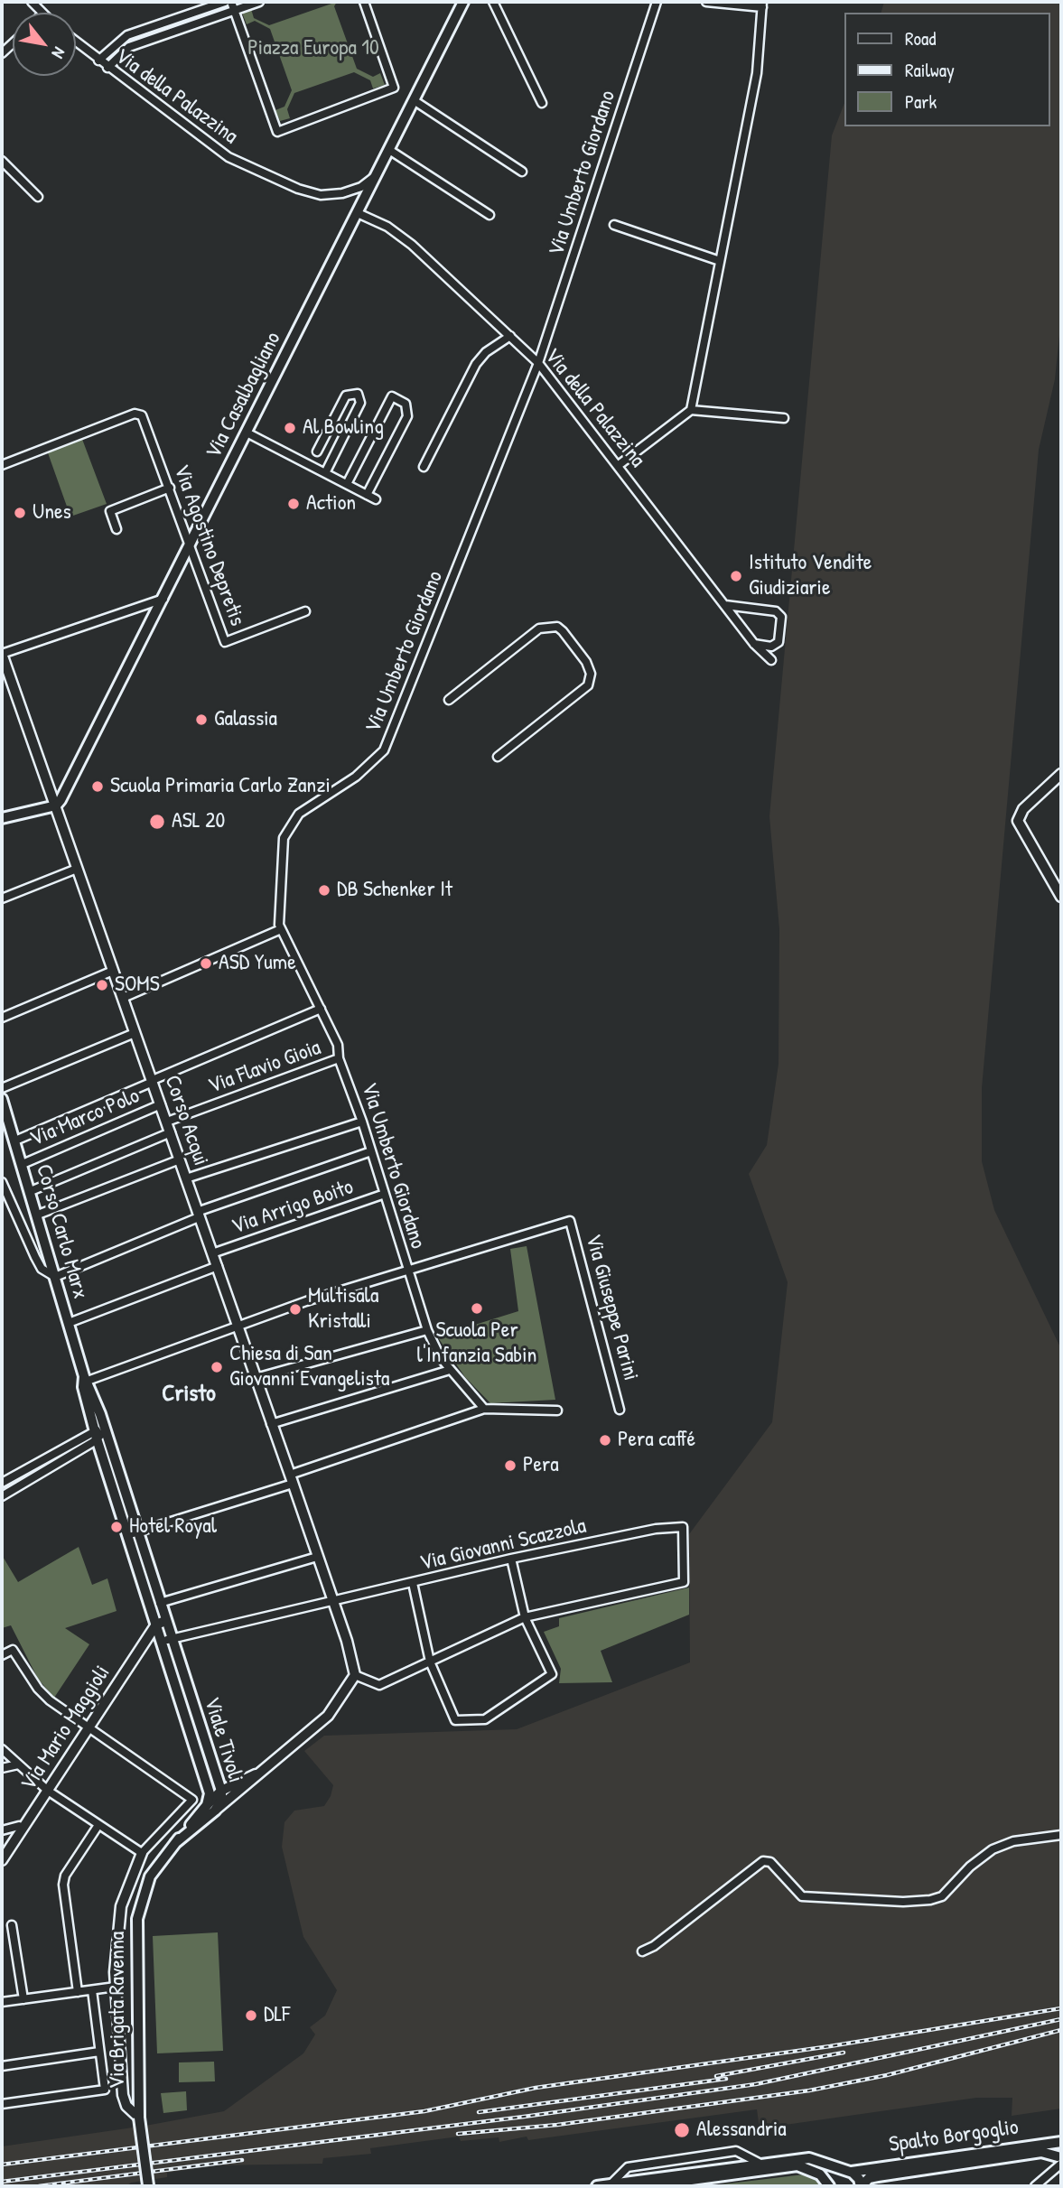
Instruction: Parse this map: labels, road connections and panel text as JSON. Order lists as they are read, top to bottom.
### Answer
{
  "streets": {
    "main road": [
      "Via Casalbagliano",
      "Corso Carlo Marx",
      "Viale Tivoli",
      "Via Brigata Ravenna",
      "Spalto Borgoglio"
    ],
    "street": [
      "Via della Palazzina",
      "Via Umberto Giordano",
      "Via Agostino Depretis",
      "Via Flavio Gioia",
      "Via Marco Polo",
      "Corso Acqui",
      "Via Arrigo Boito",
      "Via Giuseppe Parini",
      "Via Giovanni Scazzola",
      "Via Mario Maggioli"
    ]
  },
  "crossings": [
    ["Via della Palazzina", "Via Umberto Giordano"],
    ["Via della Palazzina", "Via Casalbagliano"],
    ["Via Umberto Giordano", "Via Flavio Gioia"],
    ["Via Umberto Giordano", "Via Arrigo Boito"],
    ["Via Umberto Giordano", "Via Giuseppe Parini"],
    ["Via Casalbagliano", "Via Agostino Depretis"],
    ["Via Casalbagliano", "Corso Acqui"],
    ["Via Flavio Gioia", "Corso Acqui"],
    ["Via Marco Polo", "Corso Acqui"],
    ["Via Marco Polo", "Corso Carlo Marx"],
    ["Corso Acqui", "Via Arrigo Boito"],
    ["Corso Acqui", "Via Giuseppe Parini"],
    ["Corso Acqui", "Via Giovanni Scazzola"],
    ["Corso Carlo Marx", "Via Giuseppe Parini"],
    ["Corso Carlo Marx", "Via Mario Maggioli"],
    ["Corso Carlo Marx", "Viale Tivoli"],
    ["Via Mario Maggioli", "Viale Tivoli"],
    ["Viale Tivoli", "Via Brigata Ravenna"]
  ],
  "districts": ["Cristo"],
  "parks": ["Piazza Europa 10"],
  "places": [
    "Al Bowling",
    "Action",
    "Unes",
    "Istituto Vendite Giudiziarie",
    "Galassia",
    "Scuola Primaria Carlo Zanzi",
    "ASL 20",
    "DB Schenker It",
    "ASD Yume",
    "SOMS",
    "Scuola Per l'Infanzia Sabin",
    "Multisala Kristalli",
    "Chiesa di San Giovanni Evangelista",
    "Pera caffé",
    "Pera",
    "Hotel Royal",
    "DLF",
    "Alessandria"
  ],
  "legend": ["Road", "Railway", "Park"],
  "north": "bottom right"
}
